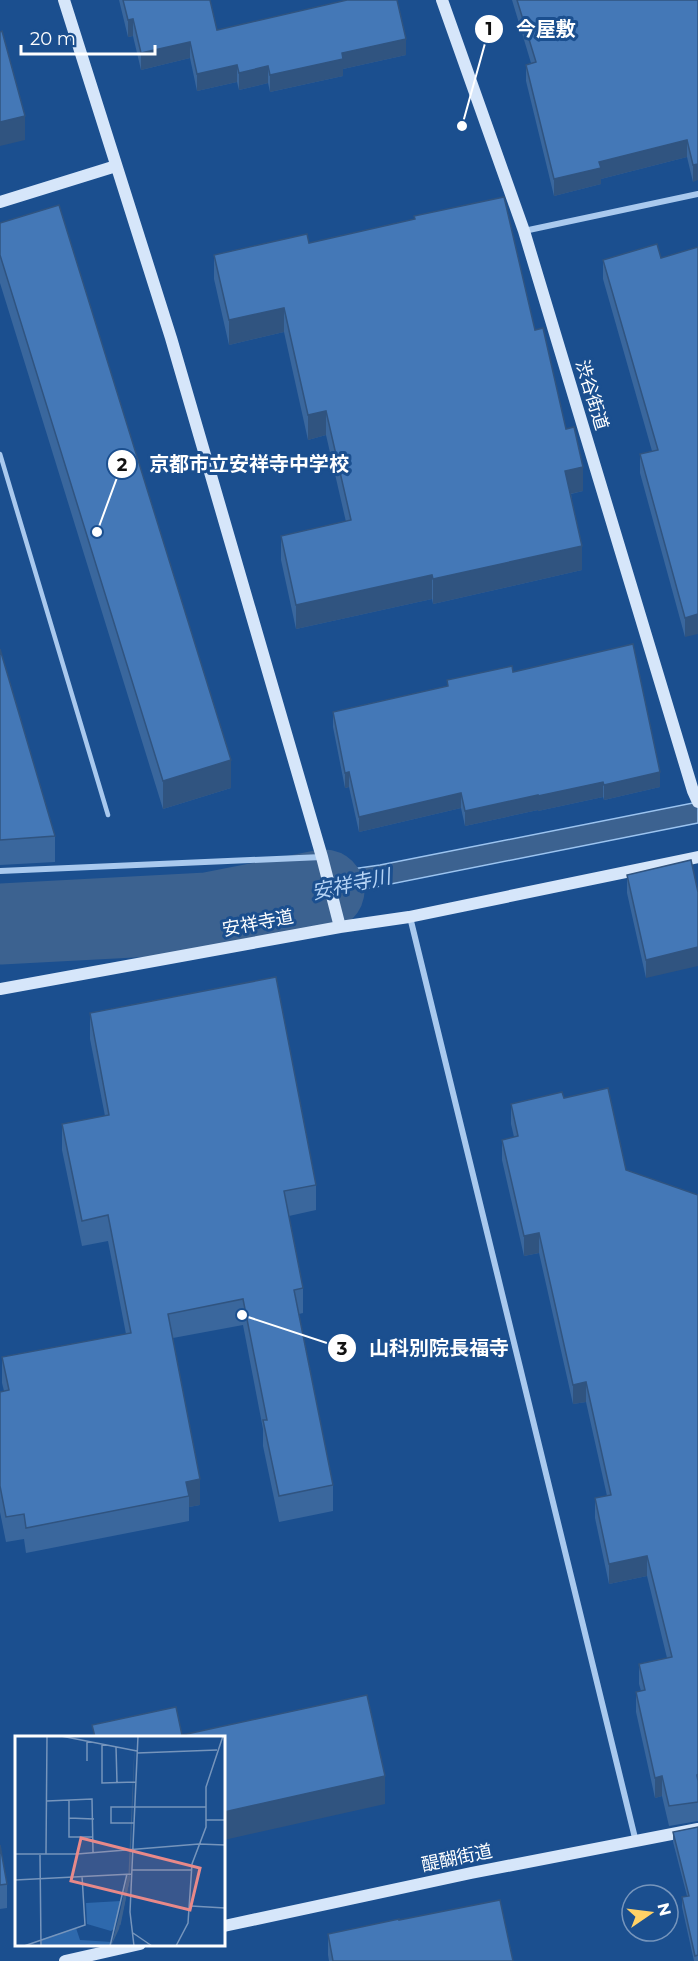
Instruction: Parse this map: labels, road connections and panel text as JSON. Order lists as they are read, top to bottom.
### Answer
{
  "streets": {
    "street": ["渋谷街道", "安祥寺道", "醍醐街道"]
  },
  "water": ["安祥寺川"],
  "places": ["今屋敷", "京都市立安祥寺中学校", "山科別院長福寺"],
  "scale_bar": "20 m",
  "north": "right"
}
